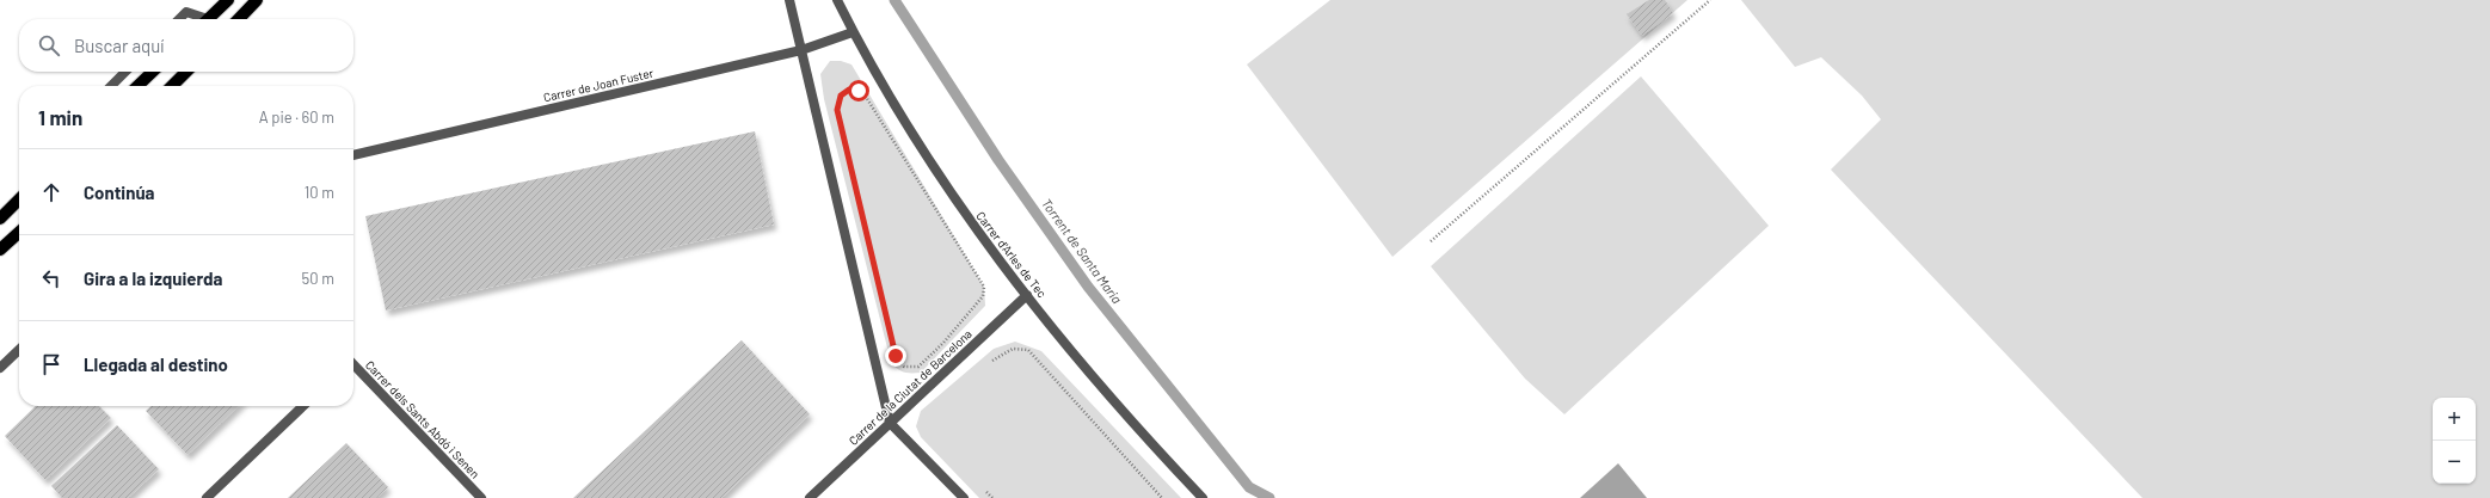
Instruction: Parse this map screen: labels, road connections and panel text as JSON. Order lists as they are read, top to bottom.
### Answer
{
  "streets": {
    "street": [
      "Carrer de Joan Fuster",
      "Carrer d'Arles de Tec",
      "Carrer de la Ciutat de Barcelona",
      "Carrer dels Sants Abdó i Senen"
    ]
  },
  "crossings": [
    ["Carrer de Joan Fuster", "Carrer d'Arles de Tec"],
    ["Carrer d'Arles de Tec", "Carrer de la Ciutat de Barcelona"]
  ],
  "water": ["Torrent de Santa Maria"],
  "page": {
    "search": "Buscar aquí",
    "heading": ["1 min", "A pie · 60 m"],
    "list": [
      ["Continúa", "10 m"],
      ["Gira a la izquierda", "50 m"],
      "Llegada al destino"
    ],
    "map_buttons": ["+", "−"]
  }
}
